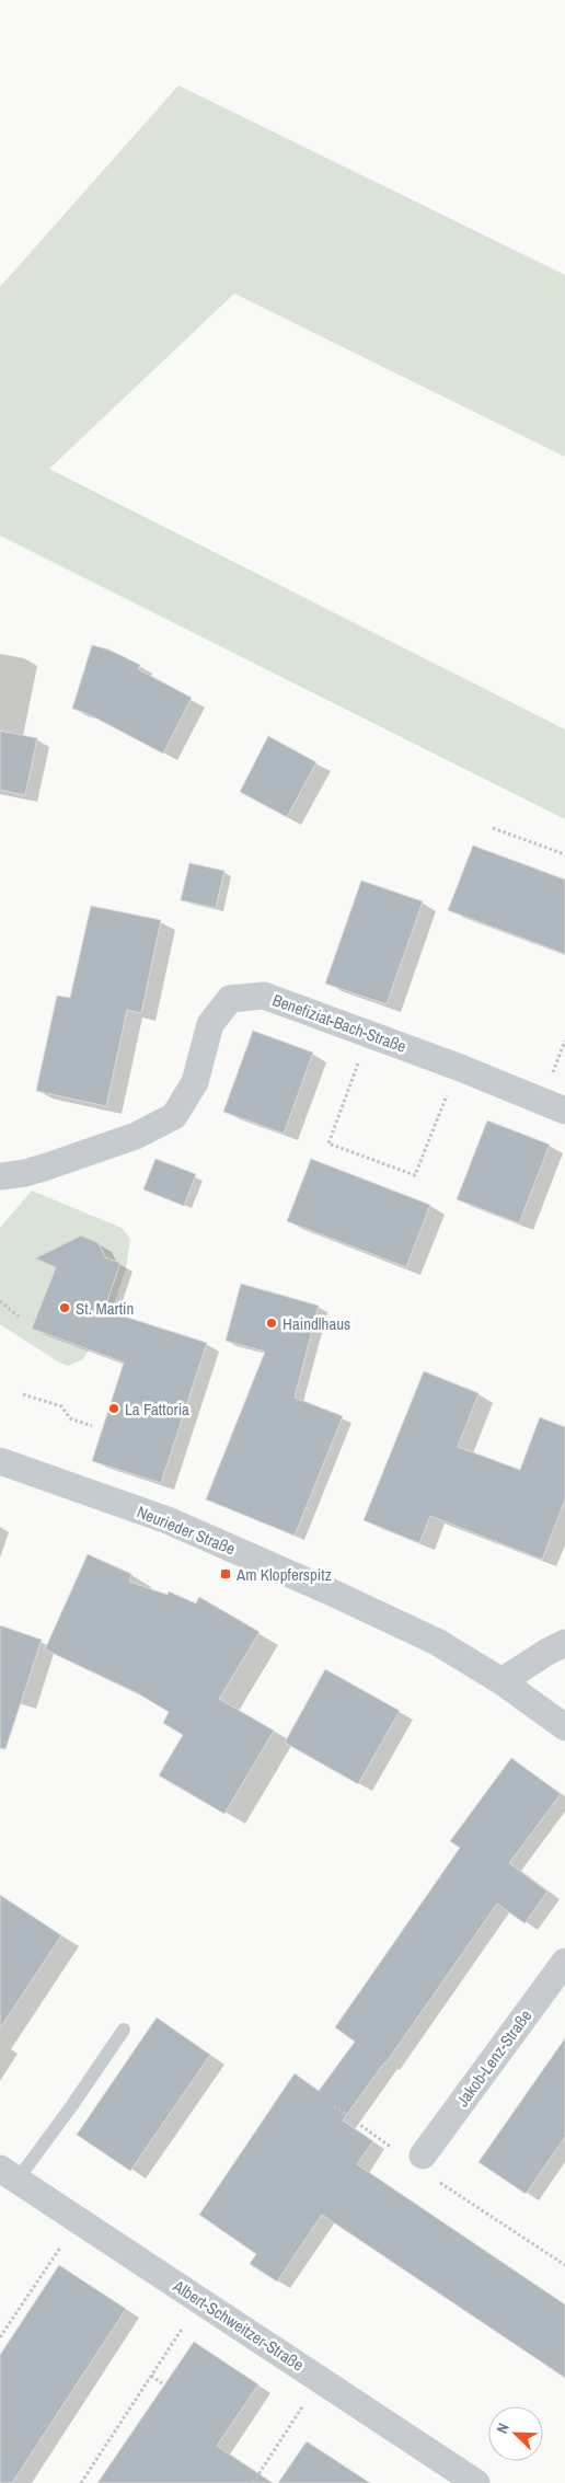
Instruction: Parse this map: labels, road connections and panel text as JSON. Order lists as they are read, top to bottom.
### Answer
{
  "streets": {
    "street": [
      "Benefiziat-Bach-Straße",
      "Neurieder Straße",
      "Jakob-Lenz-Straße",
      "Albert-Schweitzer-Straße"
    ]
  },
  "places": {
    "other": ["St. Martin", "Haindlhaus", "La Fattoria"],
    "transit": ["Am Klopferspitz"]
  },
  "north": "top left"
}
